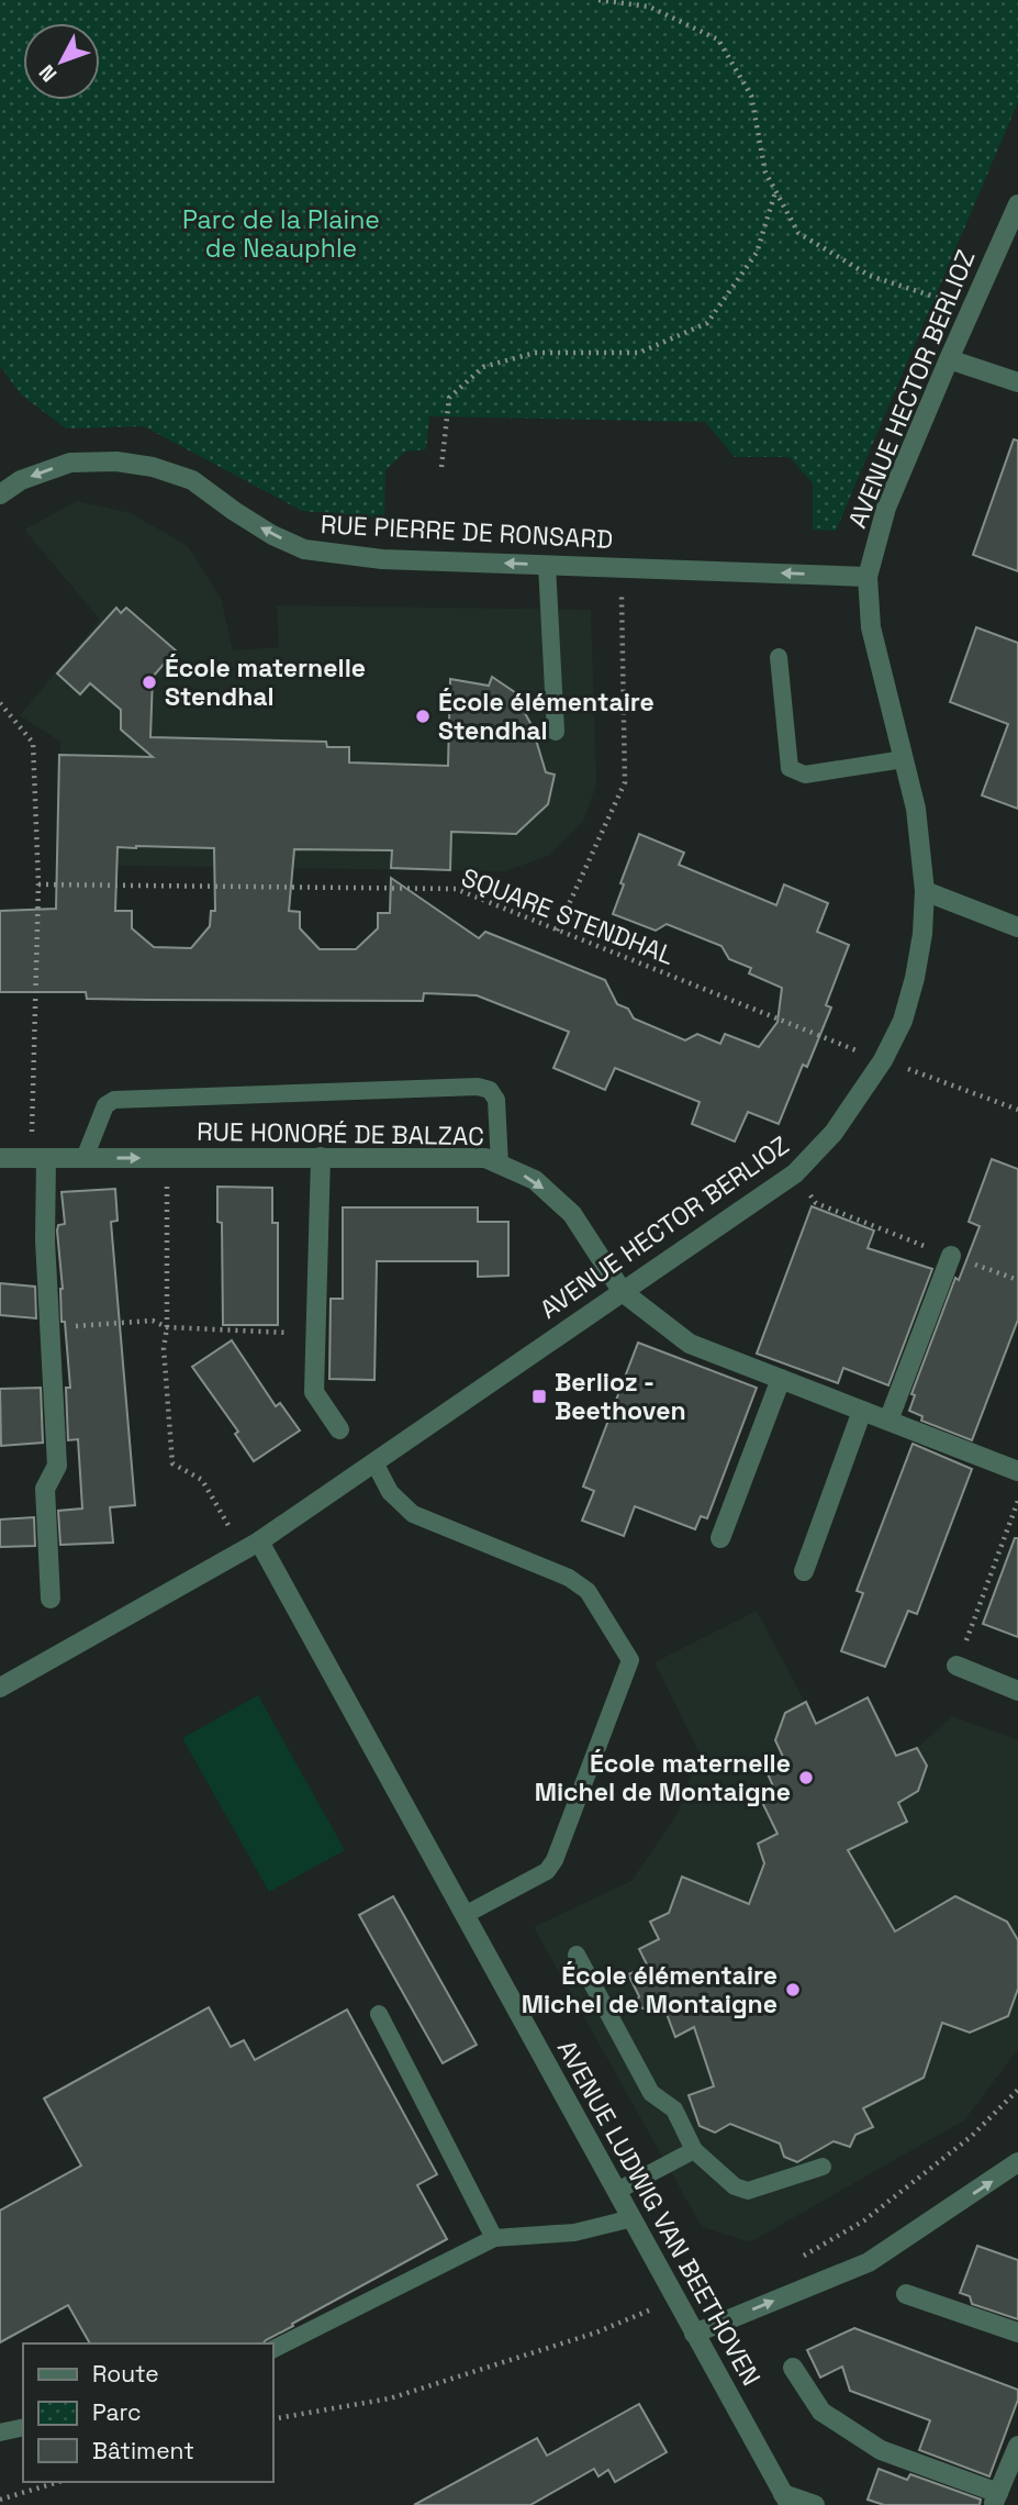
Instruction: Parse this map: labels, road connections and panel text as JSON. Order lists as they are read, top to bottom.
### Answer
{
  "streets": {
    "street": [
      "AVENUE HECTOR BERLIOZ",
      "RUE PIERRE DE RONSARD",
      "RUE HONORÉ DE BALZAC",
      "AVENUE LUDWIG VAN BEETHOVEN"
    ],
    "path": ["SQUARE STENDHAL"]
  },
  "crossings": [
    ["AVENUE HECTOR BERLIOZ", "RUE PIERRE DE RONSARD"],
    ["AVENUE HECTOR BERLIOZ", "SQUARE STENDHAL"],
    ["AVENUE HECTOR BERLIOZ", "RUE HONORÉ DE BALZAC"],
    ["AVENUE HECTOR BERLIOZ", "AVENUE LUDWIG VAN BEETHOVEN"]
  ],
  "one_way": ["RUE PIERRE DE RONSARD"],
  "parks": ["Parc de la Plaine de Neauphle"],
  "places": {
    "other": [
      "École maternelle Stendhal",
      "École élémentaire Stendhal",
      "École maternelle Michel de Montaigne",
      "École élémentaire Michel de Montaigne"
    ],
    "transit": ["Berlioz - Beethoven"]
  },
  "legend": ["Route", "Parc", "Bâtiment"],
  "north": "bottom left"
}
